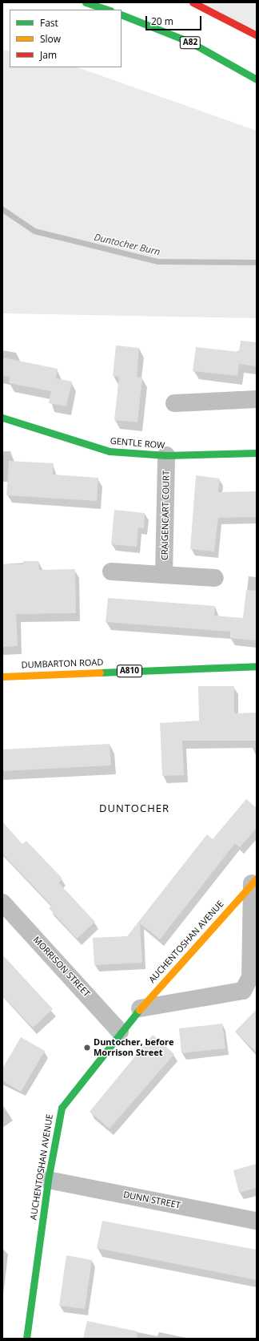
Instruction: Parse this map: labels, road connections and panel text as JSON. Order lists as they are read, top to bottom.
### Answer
{
  "streets": {
    "street": [
      "A82",
      "GENTLE ROW",
      "CRAIGENCART COURT",
      "DUMBARTON ROAD",
      "A810",
      "AUCHENTOSHAN AVENUE",
      "MORRISON STREET",
      "DUNN STREET"
    ]
  },
  "crossings": [
    ["GENTLE ROW", "CRAIGENCART COURT"],
    ["AUCHENTOSHAN AVENUE", "MORRISON STREET"],
    ["AUCHENTOSHAN AVENUE", "DUNN STREET"]
  ],
  "districts": ["DUNTOCHER"],
  "water": ["Duntocher Burn"],
  "places": ["Duntocher, before Morrison Street"],
  "legend": ["Fast", "Slow", "Jam"],
  "scale_bar": "20 m"
}
